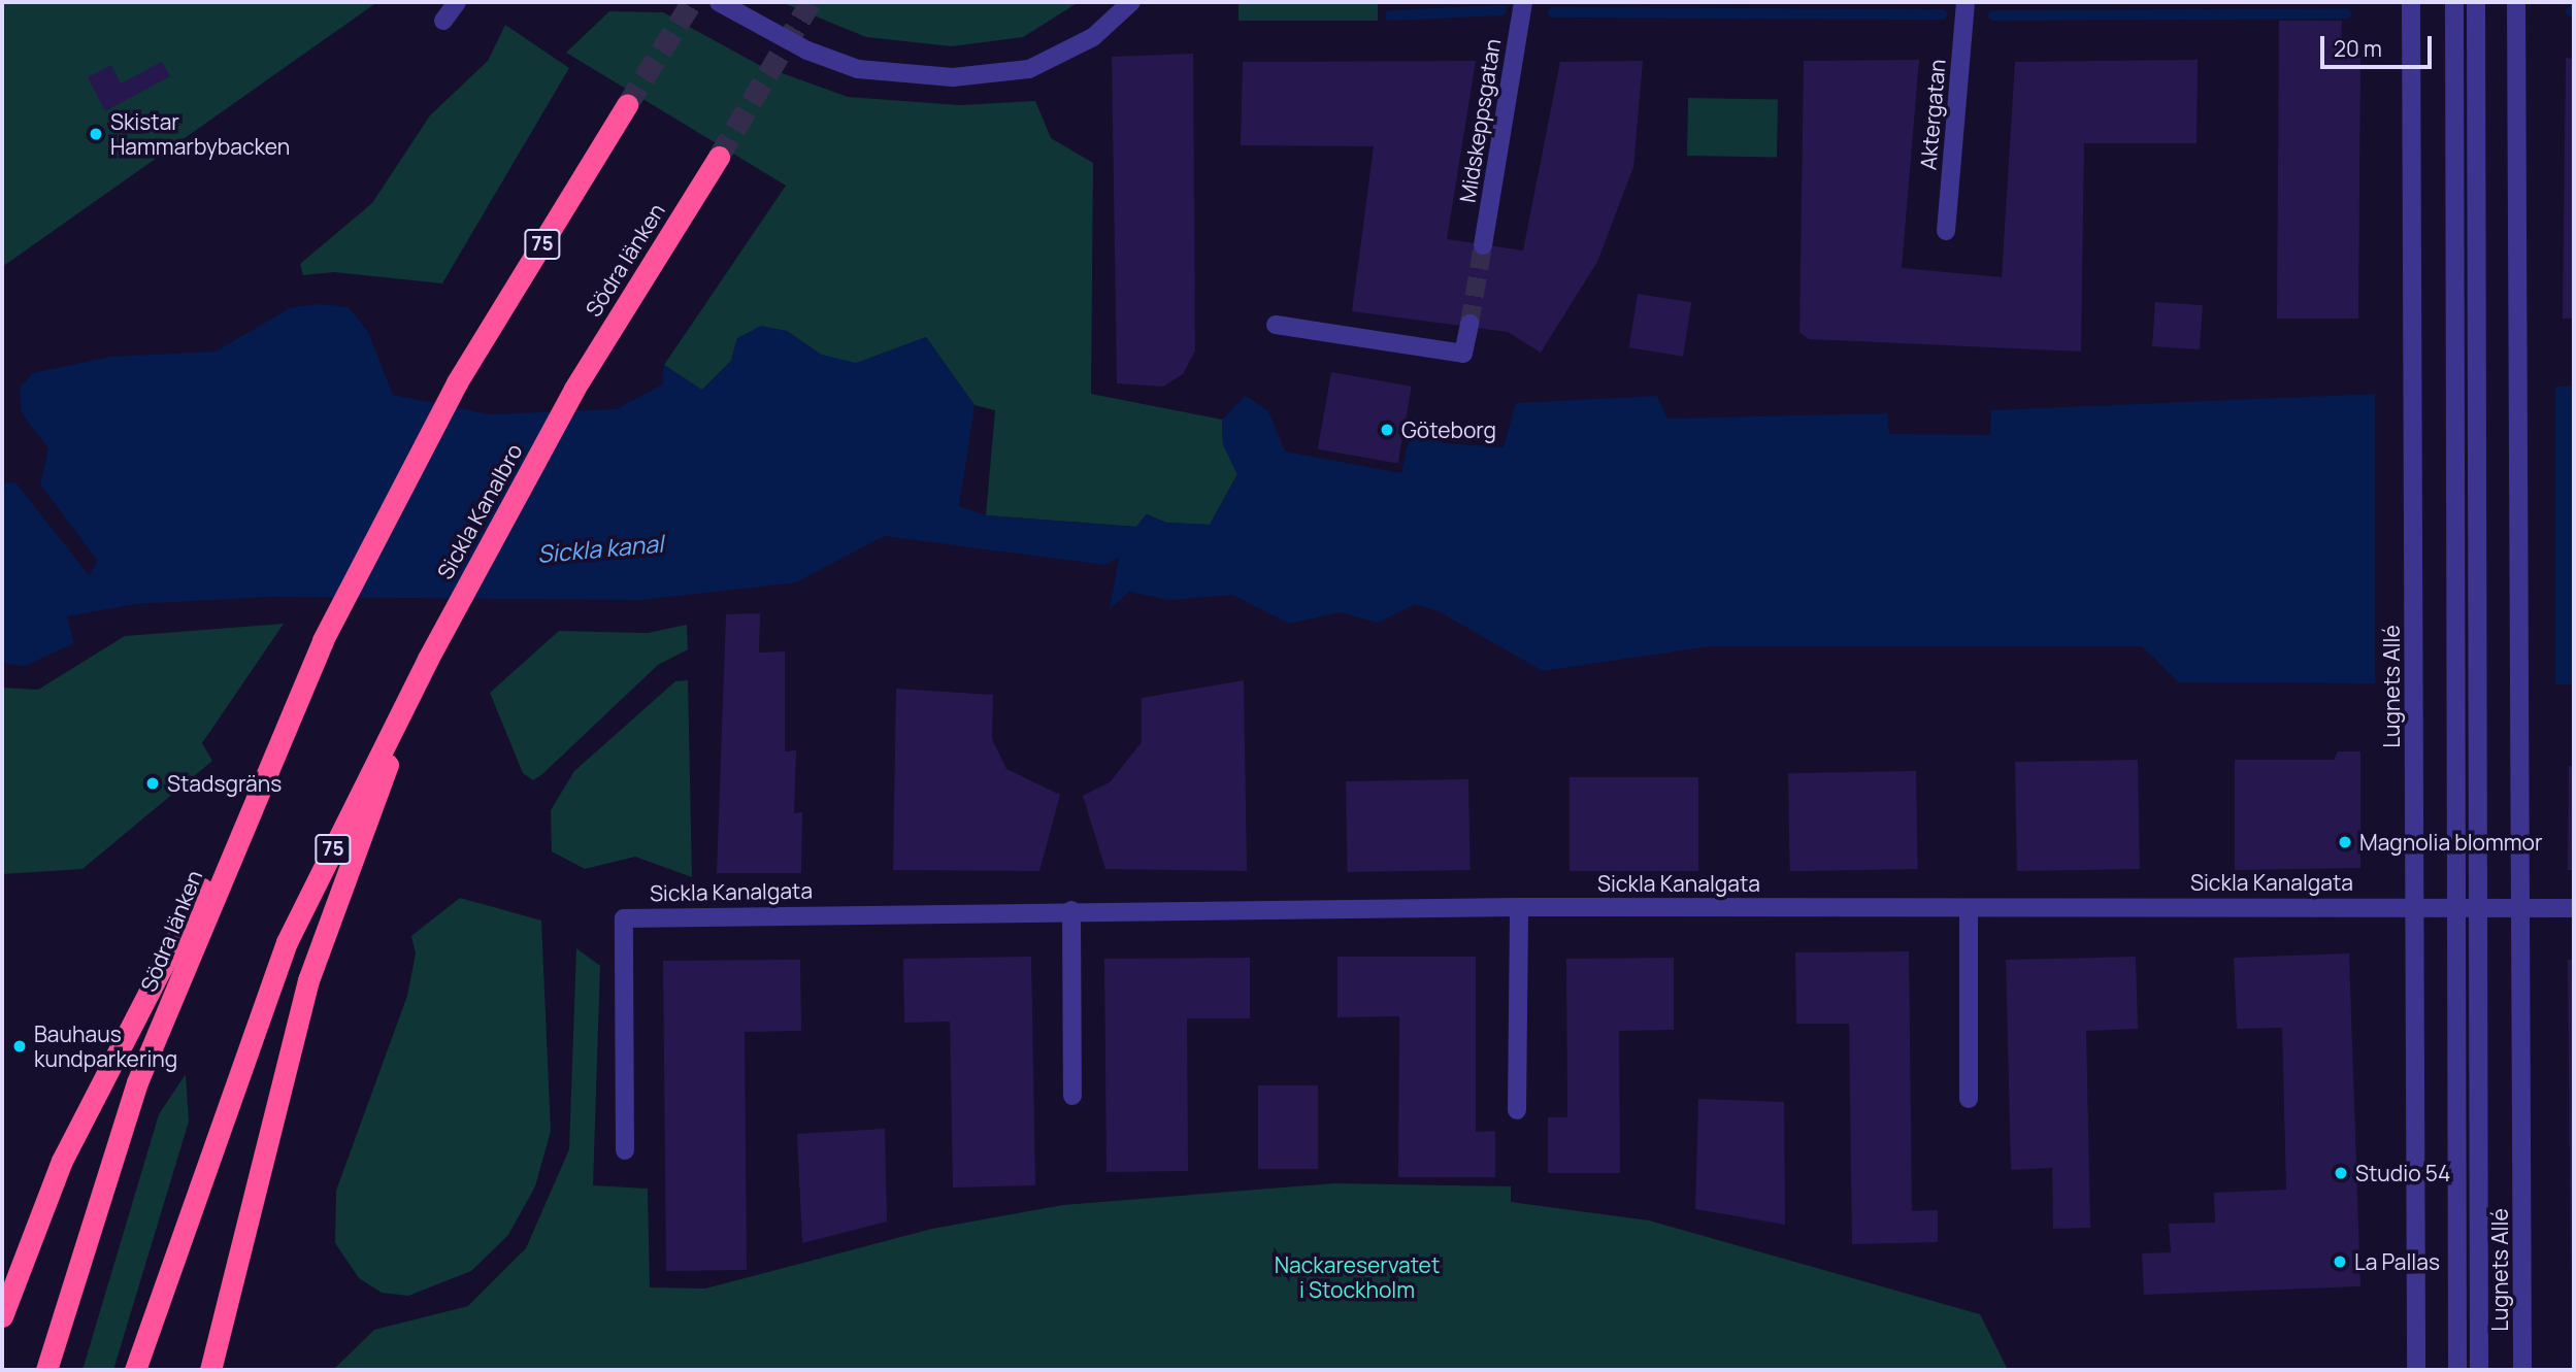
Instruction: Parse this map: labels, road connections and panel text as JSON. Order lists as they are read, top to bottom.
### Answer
{
  "streets": {
    "highway": ["75", "Södra länken", "Sickla Kanalbro"],
    "street": [
      "Aktergatan",
      "Midskeppsgatan",
      "Lugnets Allé",
      "Sickla Kanalgata"
    ]
  },
  "crossings": [
    ["75", "Sickla Kanalbro"],
    ["Södra länken", "Sickla Kanalbro"],
    ["Lugnets Allé", "Sickla Kanalgata"]
  ],
  "water": ["Sickla kanal"],
  "parks": ["Nackareservatet i Stockholm"],
  "places": [
    "Skistar Hammarbybacken",
    "Göteborg",
    "Stadsgräns",
    "Magnolia blommor",
    "Bauhaus kundparkering",
    "Studio 54",
    "La Pallas"
  ],
  "scale_bar": "20 m"
}
